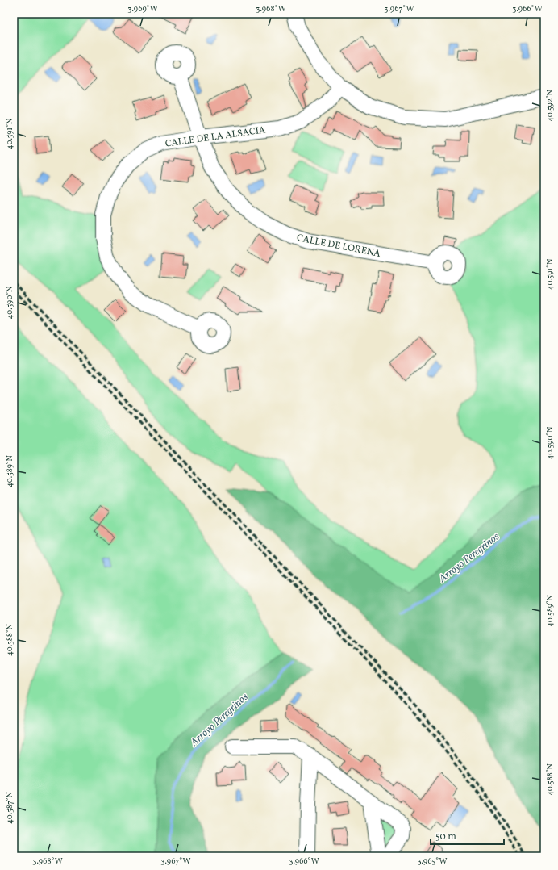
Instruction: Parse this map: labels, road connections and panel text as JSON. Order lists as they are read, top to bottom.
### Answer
{
  "streets": {
    "street": ["CALLE DE LA ALSACIA", "CALLE DE LORENA"]
  },
  "crossings": [
    ["CALLE DE LA ALSACIA", "CALLE DE LORENA"]
  ],
  "water": ["Arroyo Peregrinos"],
  "scale_bar": "50 m",
  "coordinates": [
    "3.969°W",
    "3.968°W",
    "3.967°W",
    "3.966°W",
    "40.592°N",
    "40.591°N",
    "40.590°N",
    "40.589°N",
    "40.588°N",
    "40.587°N",
    "3.965°W"
  ]
}
